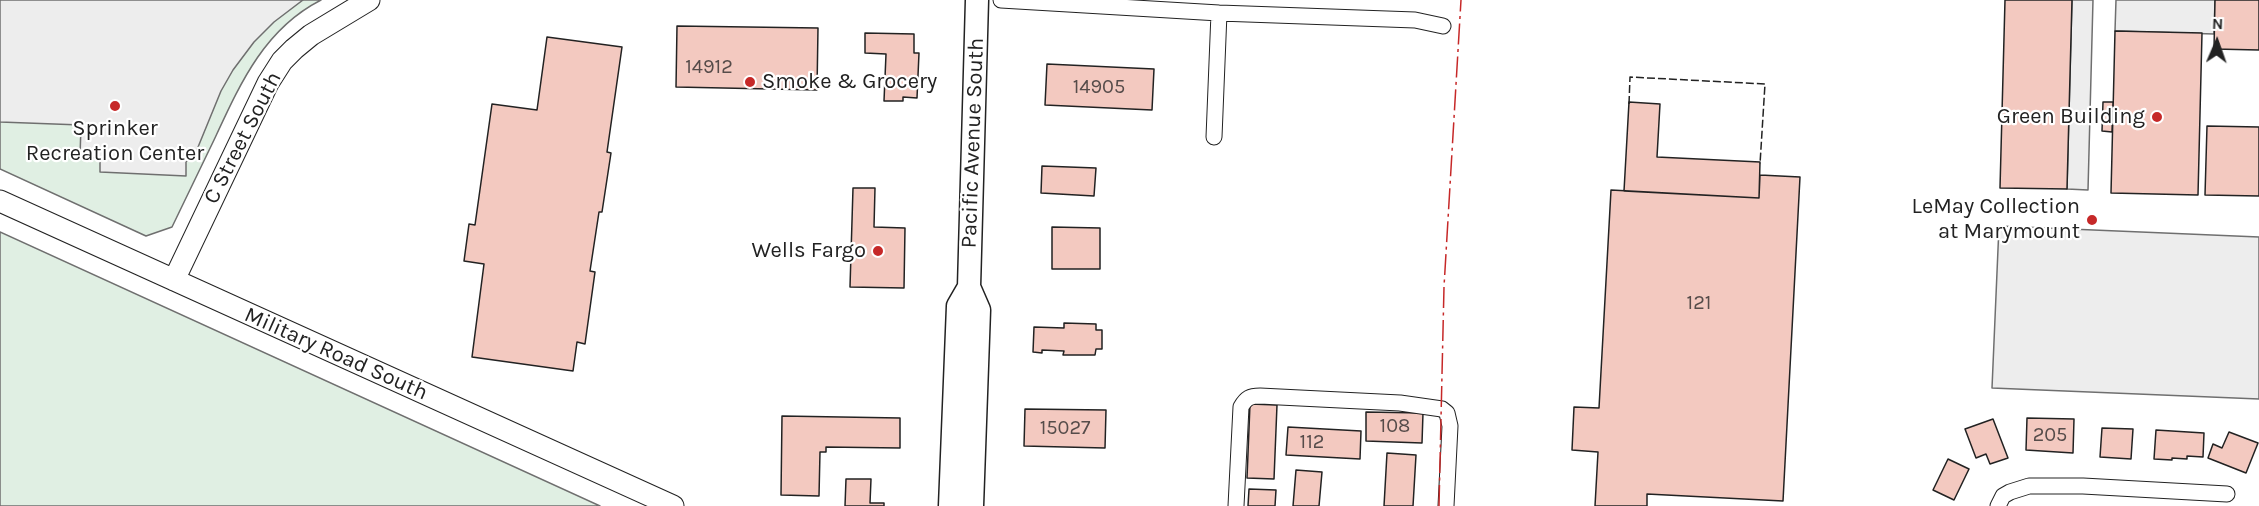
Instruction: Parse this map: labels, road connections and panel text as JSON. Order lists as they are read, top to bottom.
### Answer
{
  "streets": {
    "main road": ["C Street South", "Pacific Avenue South", "Military Road South"]
  },
  "crossings": [
    ["C Street South", "Military Road South"]
  ],
  "places": [
    "Smoke & Grocery",
    "Sprinker Recreation Center",
    "Green Building",
    "LeMay Collection at Marymount",
    "Wells Fargo"
  ],
  "house_numbers": [
    "14912",
    "14905",
    "121",
    "108",
    "15027",
    "205",
    "112"
  ],
  "north": "top"
}
